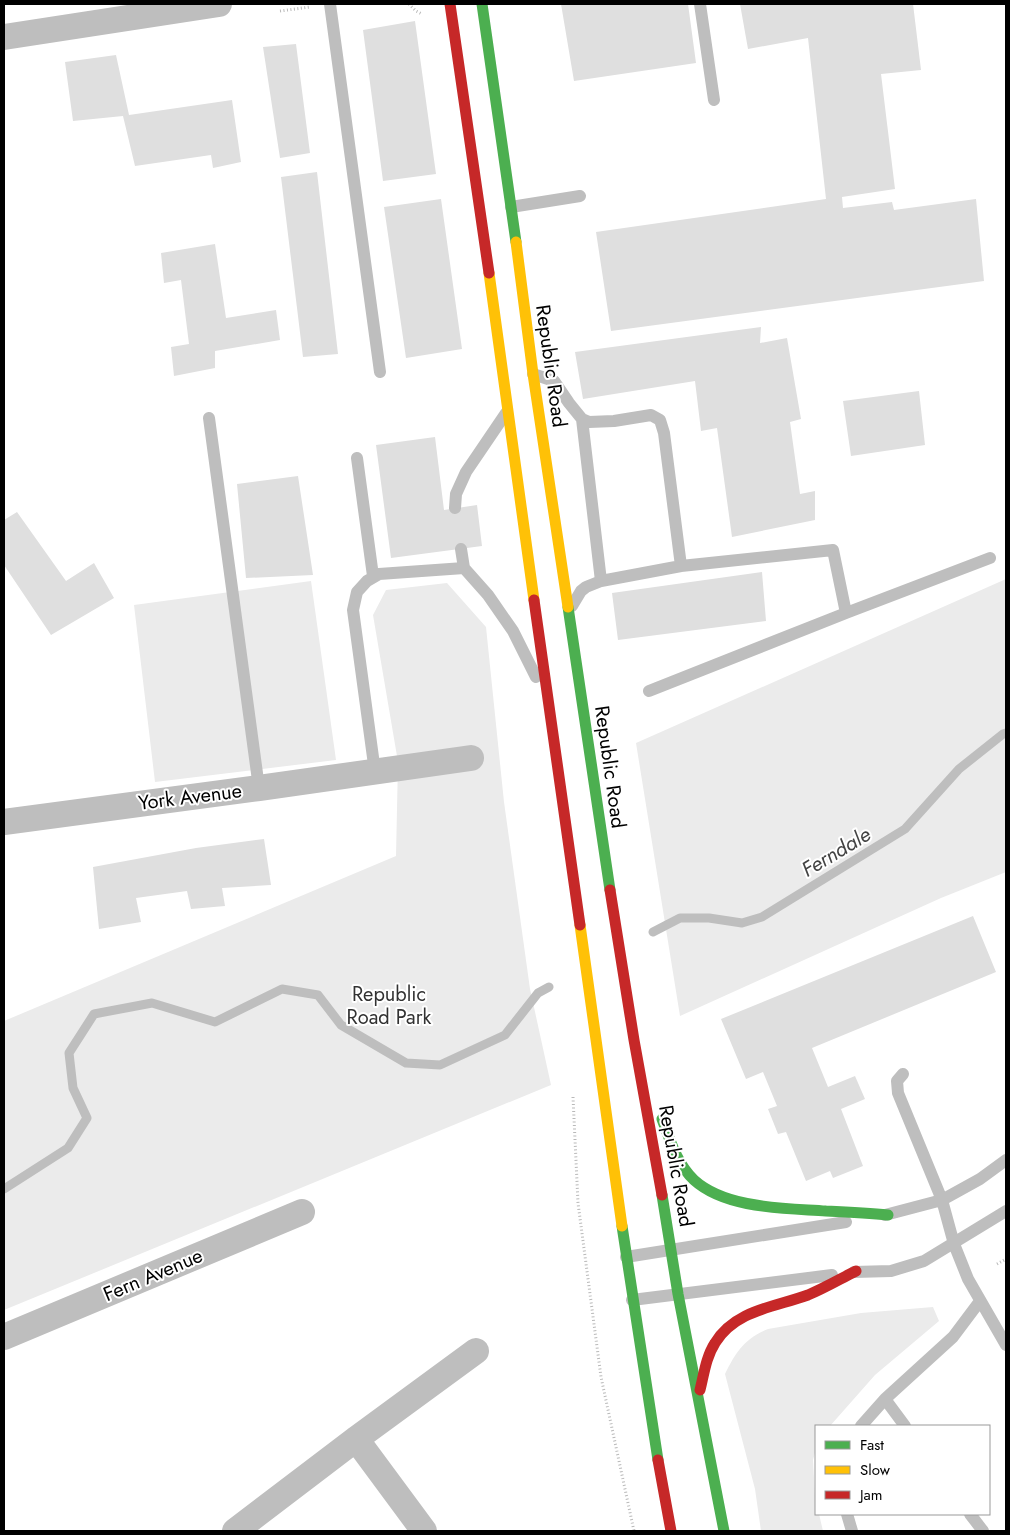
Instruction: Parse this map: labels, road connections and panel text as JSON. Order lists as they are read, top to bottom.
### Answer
{
  "streets": {
    "main road": ["Republic Road"],
    "street": ["York Avenue", "Fern Avenue"]
  },
  "water": ["Ferndale"],
  "parks": ["Republic Road Park"],
  "legend": ["Fast", "Slow", "Jam"]
}
